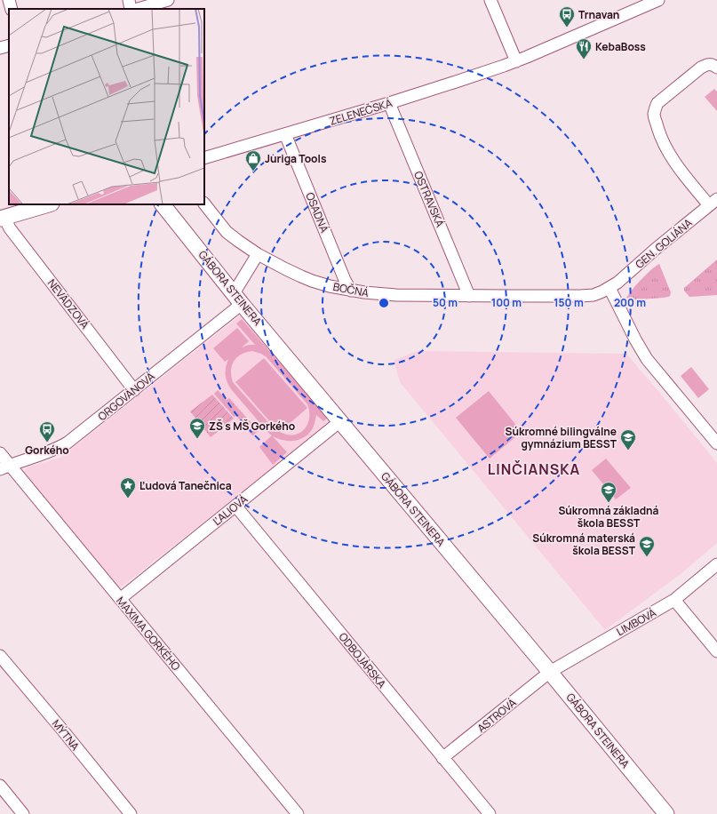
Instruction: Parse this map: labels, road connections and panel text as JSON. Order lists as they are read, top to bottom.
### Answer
{
  "streets": {
    "main road": ["GÁBORA STEINERA"],
    "street": [
      "ZELENEČSKÁ",
      "OSTRAVSKÁ",
      "OSADNÁ",
      "GEN. GOLIÁNA",
      "BOČNÁ",
      "NEVÄDZOVÁ",
      "ORGOVÁNOVÁ",
      "ĽALIOVÁ",
      "LIMBOVÁ",
      "MAXIMA GORKÉHO",
      "ODBOJÁRSKA",
      "ASTROVÁ",
      "MÝTNA"
    ]
  },
  "crossings": [
    ["ZELENEČSKÁ", "OSTRAVSKÁ"],
    ["ZELENEČSKÁ", "OSADNÁ"],
    ["OSTRAVSKÁ", "BOČNÁ"],
    ["OSADNÁ", "BOČNÁ"],
    ["GEN. GOLIÁNA", "BOČNÁ"],
    ["GÁBORA STEINERA", "ORGOVÁNOVÁ"],
    ["GÁBORA STEINERA", "ĽALIOVÁ"],
    ["GÁBORA STEINERA", "LIMBOVÁ"],
    ["GÁBORA STEINERA", "ASTROVÁ"],
    ["BOČNÁ", "ORGOVÁNOVÁ"],
    ["NEVÄDZOVÁ", "ORGOVÁNOVÁ"],
    ["ORGOVÁNOVÁ", "MAXIMA GORKÉHO"],
    ["ĽALIOVÁ", "MAXIMA GORKÉHO"],
    ["ĽALIOVÁ", "ODBOJÁRSKA"],
    ["LIMBOVÁ", "ASTROVÁ"],
    ["ODBOJÁRSKA", "ASTROVÁ"]
  ],
  "districts": ["LINČIANSKA"],
  "places": {
    "bus stop": ["Trnavan", "Gorkého"],
    "restaurant": ["KebaBoss"],
    "shop": ["Juriga Tools"],
    "school or university": [
      "ZŠ s MŠ Gorkého",
      "Súkromné bilingválne gymnázium BESST",
      "Súkromná základná škola BESST",
      "Súkromná materská škola BESST"
    ],
    "place": ["Ľudová Tanečnica"]
  },
  "rings": [
    "50 m",
    "100 m",
    "150 m",
    "200 m"
  ]
}
